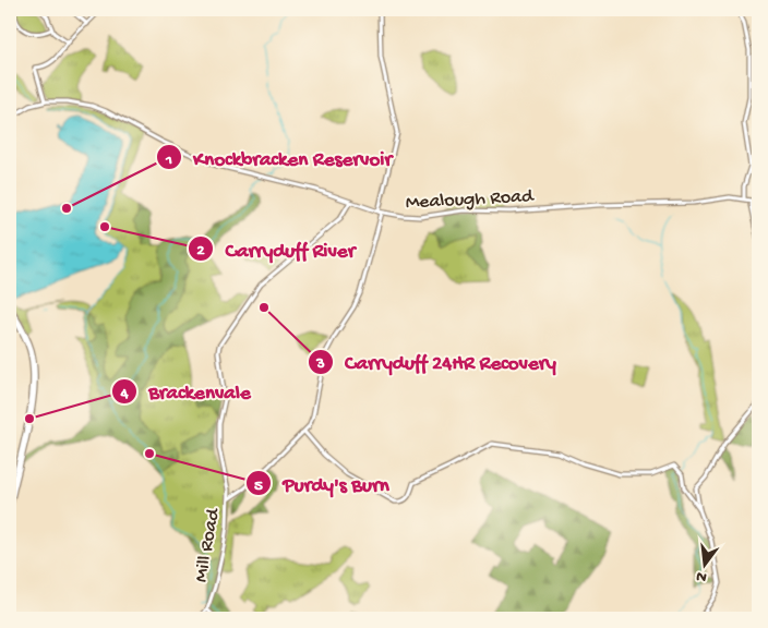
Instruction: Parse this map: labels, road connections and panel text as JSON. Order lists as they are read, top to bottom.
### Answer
{
  "streets": {
    "street": ["Mealough Road", "Mill Road"]
  },
  "crossings": [
    ["Mealough Road", "Mill Road"]
  ],
  "places": [
    "Knockbracken Reservoir",
    "Carryduff River",
    "Carryduff 24HR Recovery",
    "Brackenvale",
    "Purdy's Burn"
  ],
  "north": "bottom"
}
